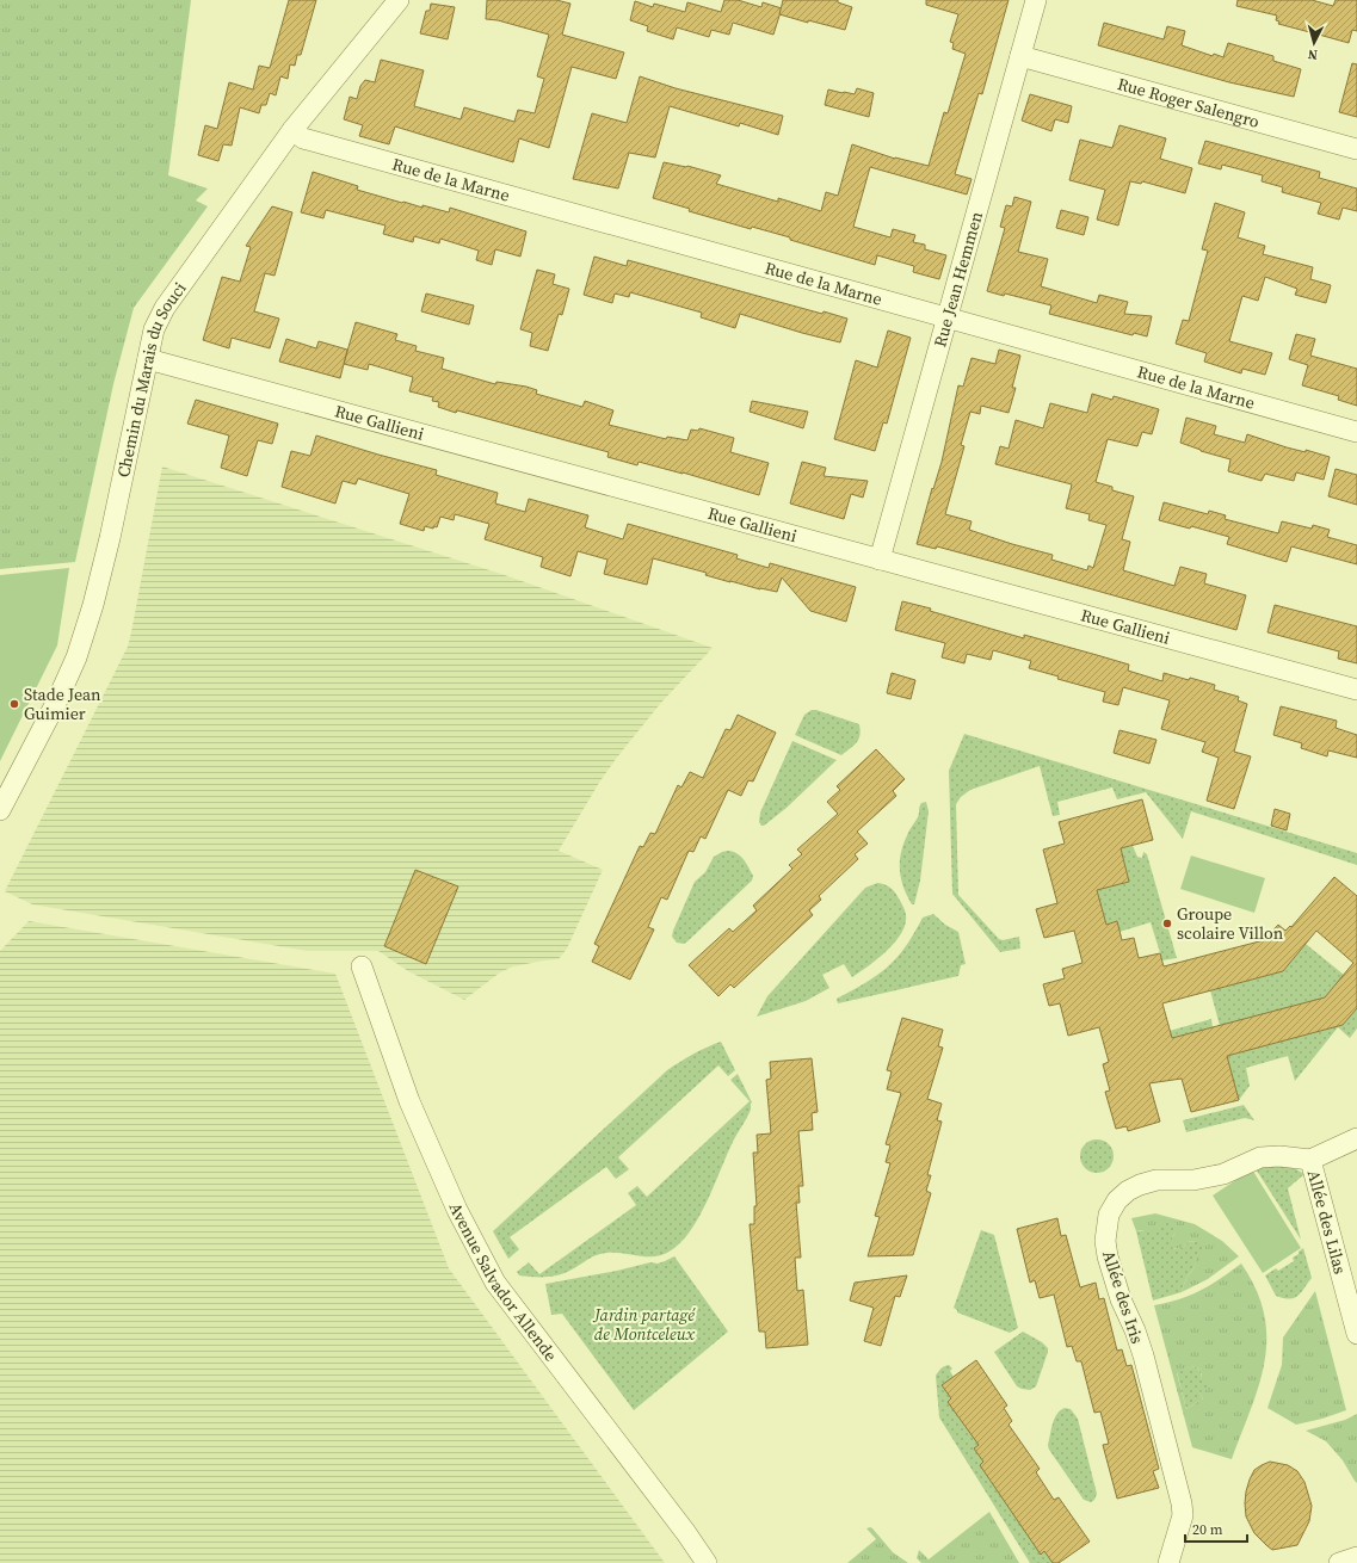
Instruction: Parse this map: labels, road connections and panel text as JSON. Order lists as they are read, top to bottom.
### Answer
{
  "streets": {
    "street": [
      "Rue Roger Salengro",
      "Rue de la Marne",
      "Rue Jean Hemmen",
      "Chemin du Marais du Souci",
      "Rue Gallieni",
      "Allée des Lilas",
      "Avenue Salvador Allende",
      "Allée des Iris"
    ]
  },
  "crossings": [
    ["Rue Roger Salengro", "Rue Jean Hemmen"],
    ["Rue de la Marne", "Rue Jean Hemmen"],
    ["Rue de la Marne", "Chemin du Marais du Souci"],
    ["Rue Jean Hemmen", "Rue Gallieni"],
    ["Chemin du Marais du Souci", "Rue Gallieni"],
    ["Allée des Lilas", "Allée des Iris"]
  ],
  "parks": ["Jardin partagé de Montceleux"],
  "places": ["Stade Jean Guimier", "Groupe scolaire Villon"],
  "scale_bar": "20 m",
  "north": "bottom"
}
